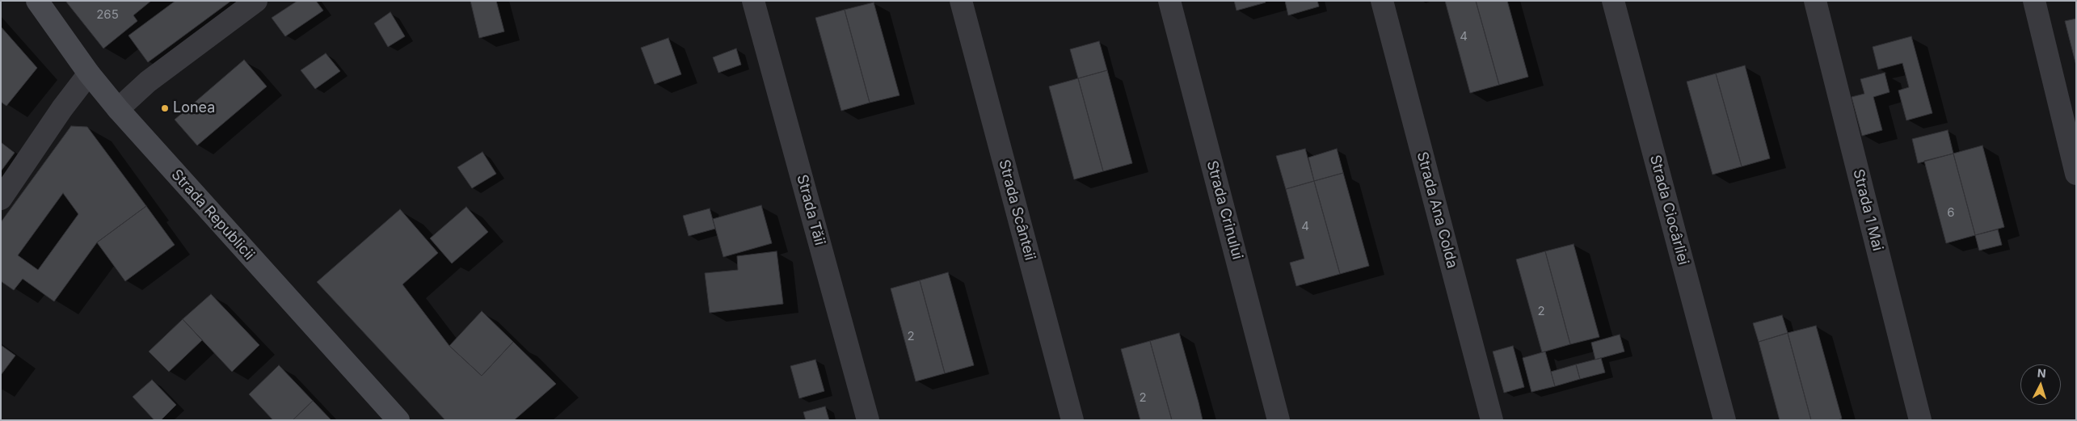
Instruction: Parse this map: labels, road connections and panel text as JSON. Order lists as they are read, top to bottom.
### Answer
{
  "streets": {
    "main road": ["Strada Republicii"],
    "street": [
      "Strada Tăii",
      "Strada Scânteii",
      "Strada Crinului",
      "Strada Ana Colda",
      "Strada Ciocârliei",
      "Strada 1 Mai"
    ]
  },
  "places": ["Lonea"],
  "house_numbers": [
    "265",
    "4",
    "6",
    "4",
    "2",
    "2",
    "2"
  ],
  "north": "top"
}
